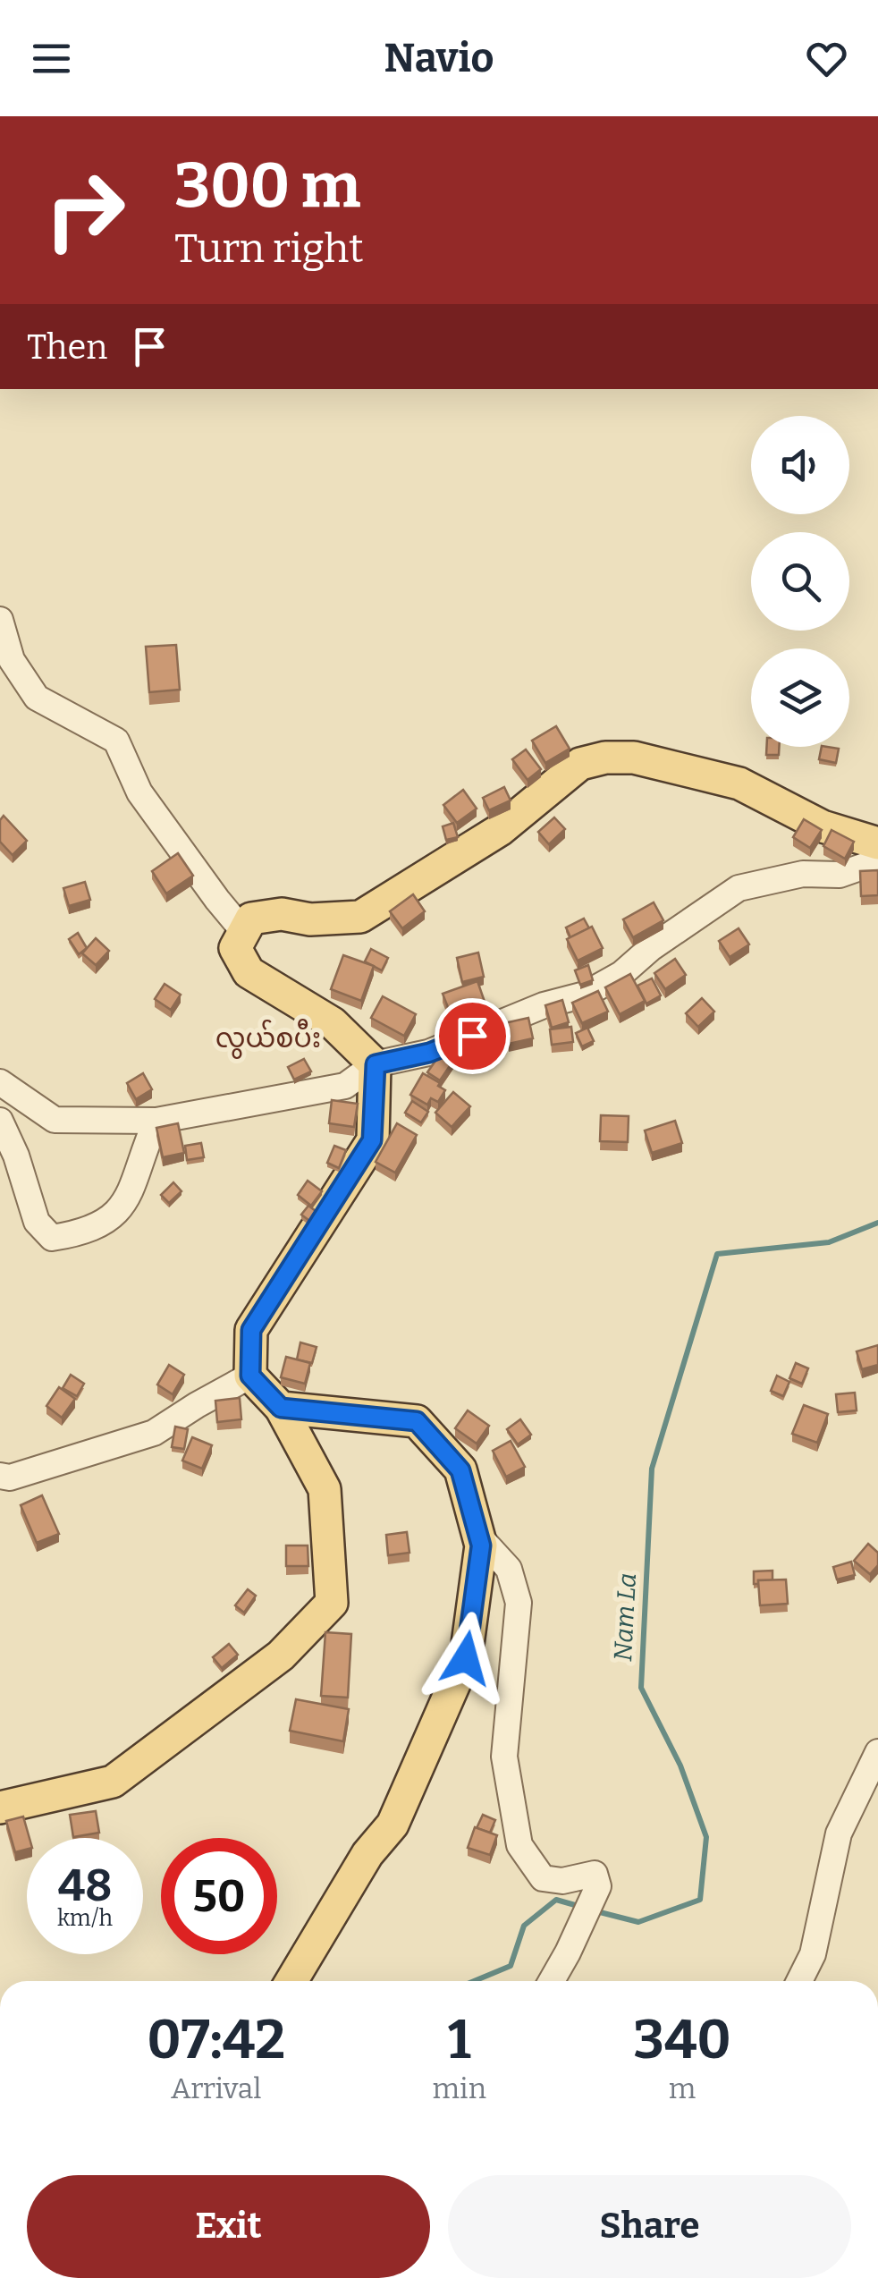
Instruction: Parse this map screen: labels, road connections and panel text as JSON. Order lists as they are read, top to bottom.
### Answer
{
  "districts": ["လွယ်စပီး"],
  "water": ["Nam La"],
  "page": {
    "header": "Navio",
    "turn": ["300 m", "Turn right"],
    "then": "Then",
    "speed": "48 km/h",
    "limit": "50",
    "eta": [
      "07:42",
      "Arrival",
      "1",
      "min",
      "340",
      "m"
    ],
    "buttons": ["Exit", "Share"]
  }
}
